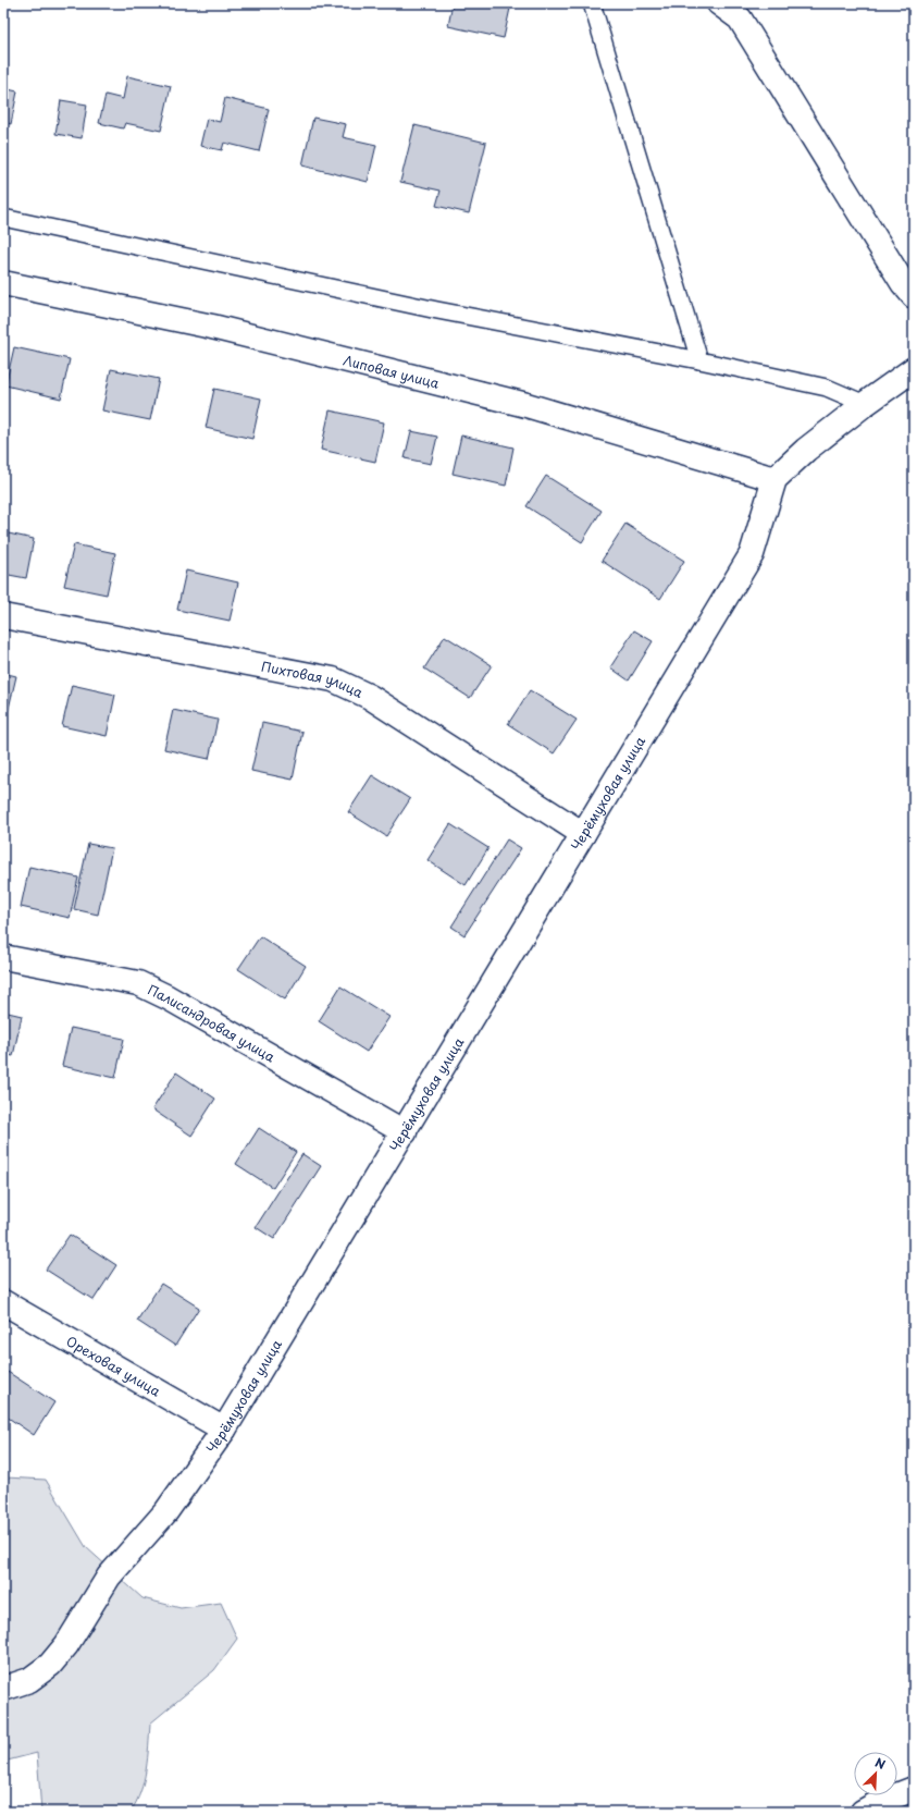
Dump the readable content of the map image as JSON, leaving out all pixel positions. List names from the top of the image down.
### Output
{
  "streets": {
    "street": [
      "Липовая улица",
      "Пихтовая улица",
      "Черёмуховая улица",
      "Палисандровая улица",
      "Ореховая улица"
    ]
  },
  "crossings": [
    ["Липовая улица", "Черёмуховая улица"],
    ["Пихтовая улица", "Черёмуховая улица"],
    ["Черёмуховая улица", "Палисандровая улица"],
    ["Черёмуховая улица", "Ореховая улица"]
  ],
  "north": "top right"
}
